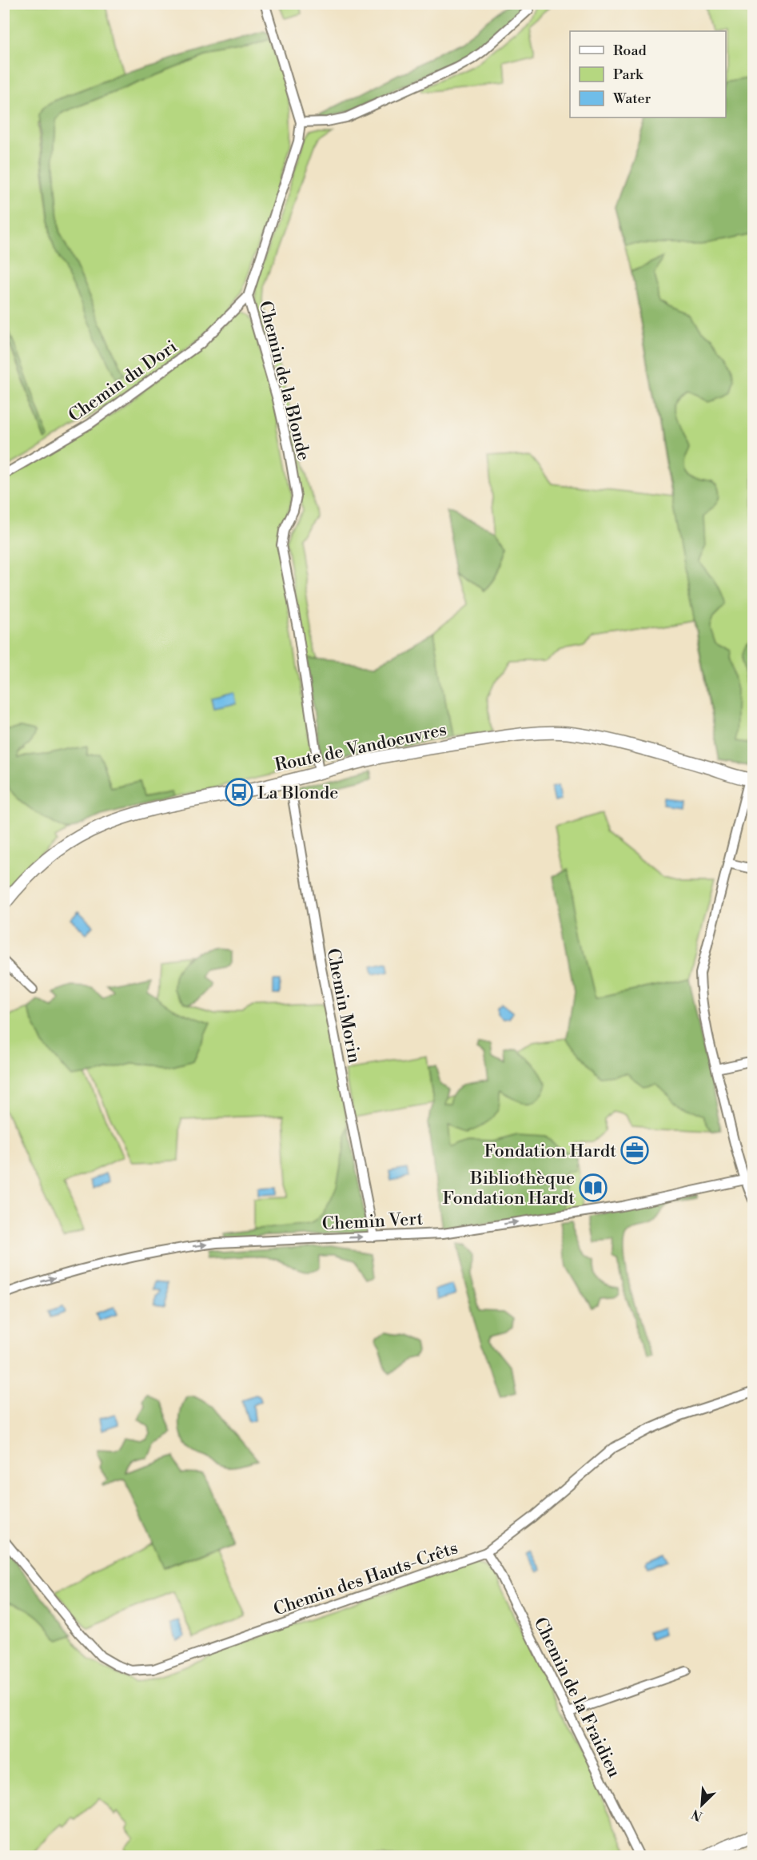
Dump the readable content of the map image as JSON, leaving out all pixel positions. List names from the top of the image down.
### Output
{
  "streets": {
    "main road": ["Route de Vandoeuvres"],
    "street": [
      "Chemin du Dori",
      "Chemin de la Blonde",
      "Chemin Morin",
      "Chemin Vert",
      "Chemin des Hauts-Crêts",
      "Chemin de la Fraidieu"
    ]
  },
  "crossings": [
    ["Chemin du Dori", "Chemin de la Blonde"],
    ["Chemin de la Blonde", "Route de Vandoeuvres"],
    ["Route de Vandoeuvres", "Chemin Morin"],
    ["Chemin Morin", "Chemin Vert"],
    ["Chemin des Hauts-Crêts", "Chemin de la Fraidieu"]
  ],
  "one_way": ["Chemin Vert"],
  "places": {
    "bus stop": ["La Blonde"],
    "office": ["Fondation Hardt"],
    "library": ["Bibliothèque Fondation Hardt"]
  },
  "legend": ["Road", "Park", "Water"],
  "north": "bottom left"
}
